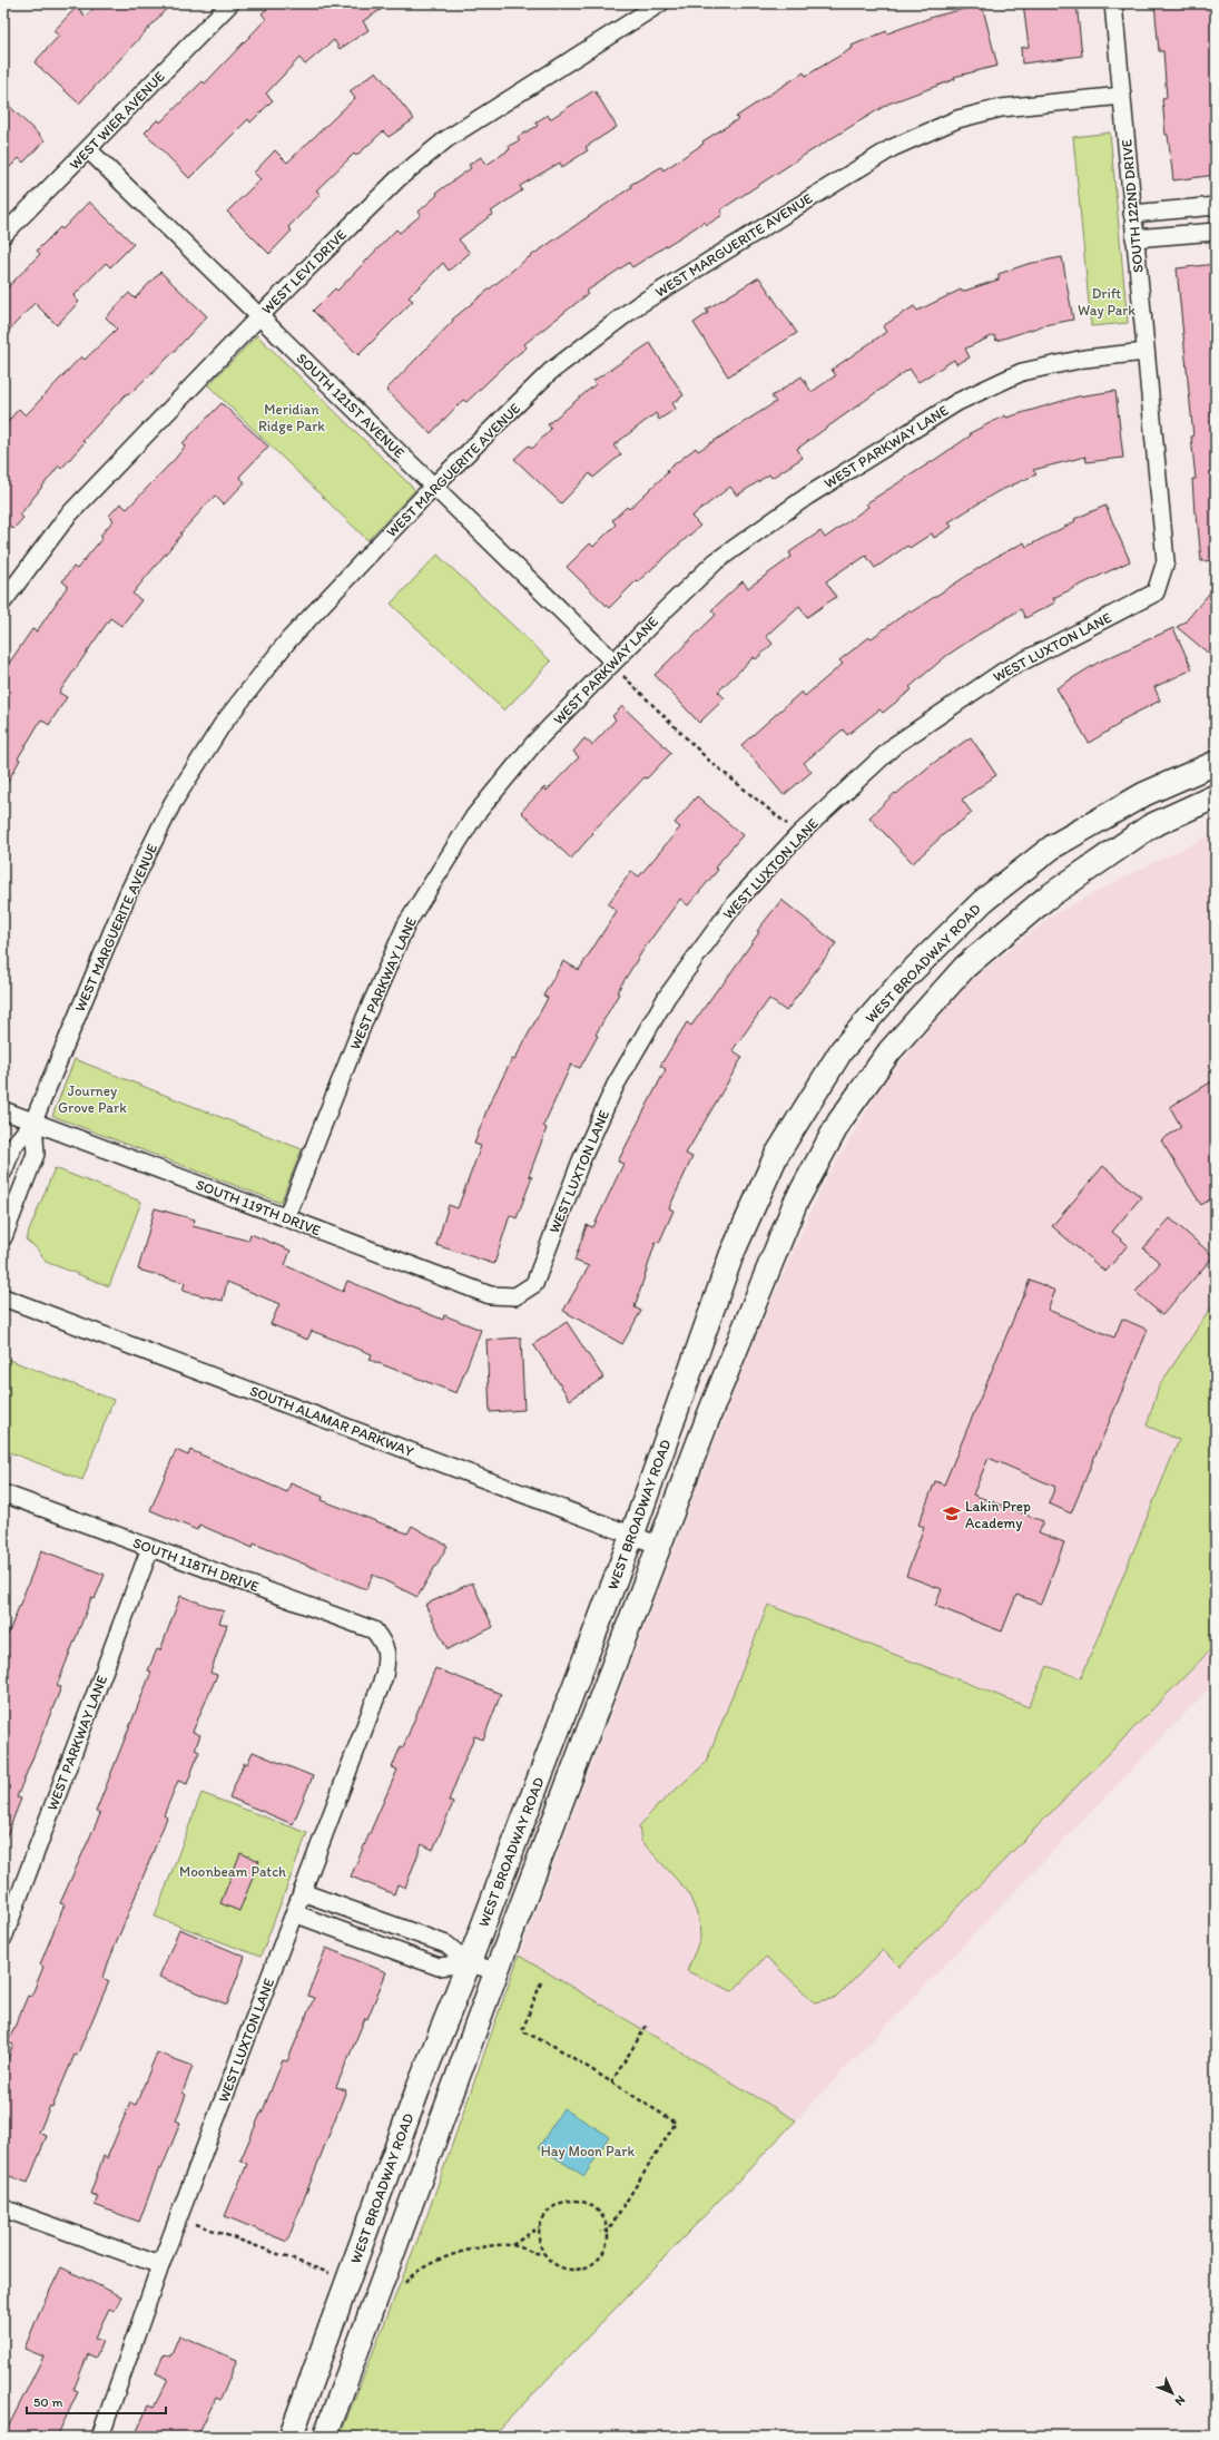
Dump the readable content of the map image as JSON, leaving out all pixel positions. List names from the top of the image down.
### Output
{
  "streets": {
    "main road": ["WEST BROADWAY ROAD"],
    "street": [
      "WEST WIER AVENUE",
      "SOUTH 122ND DRIVE",
      "WEST MARGUERITE AVENUE",
      "WEST LEVI DRIVE",
      "SOUTH 121ST AVENUE",
      "WEST PARKWAY LANE",
      "WEST LUXTON LANE",
      "SOUTH 119TH DRIVE",
      "SOUTH ALAMAR PARKWAY",
      "SOUTH 118TH DRIVE"
    ]
  },
  "crossings": [
    ["WEST WIER AVENUE", "SOUTH 121ST AVENUE"],
    ["SOUTH 122ND DRIVE", "WEST MARGUERITE AVENUE"],
    ["SOUTH 122ND DRIVE", "WEST PARKWAY LANE"],
    ["SOUTH 122ND DRIVE", "WEST LUXTON LANE"],
    ["WEST MARGUERITE AVENUE", "SOUTH 121ST AVENUE"],
    ["WEST MARGUERITE AVENUE", "SOUTH 119TH DRIVE"],
    ["WEST LEVI DRIVE", "SOUTH 121ST AVENUE"],
    ["SOUTH 121ST AVENUE", "WEST PARKWAY LANE"],
    ["WEST PARKWAY LANE", "SOUTH 119TH DRIVE"],
    ["WEST PARKWAY LANE", "SOUTH 118TH DRIVE"],
    ["WEST LUXTON LANE", "SOUTH 119TH DRIVE"],
    ["WEST LUXTON LANE", "SOUTH 118TH DRIVE"],
    ["WEST BROADWAY ROAD", "SOUTH ALAMAR PARKWAY"]
  ],
  "parks": [
    "Drift Way Park",
    "Meridian Ridge Park",
    "Journey Grove Park",
    "Moonbeam Patch",
    "Hay Moon Park"
  ],
  "places": {
    "school or university": ["Lakin Prep Academy"]
  },
  "scale_bar": "50 m",
  "north": "bottom right"
}
